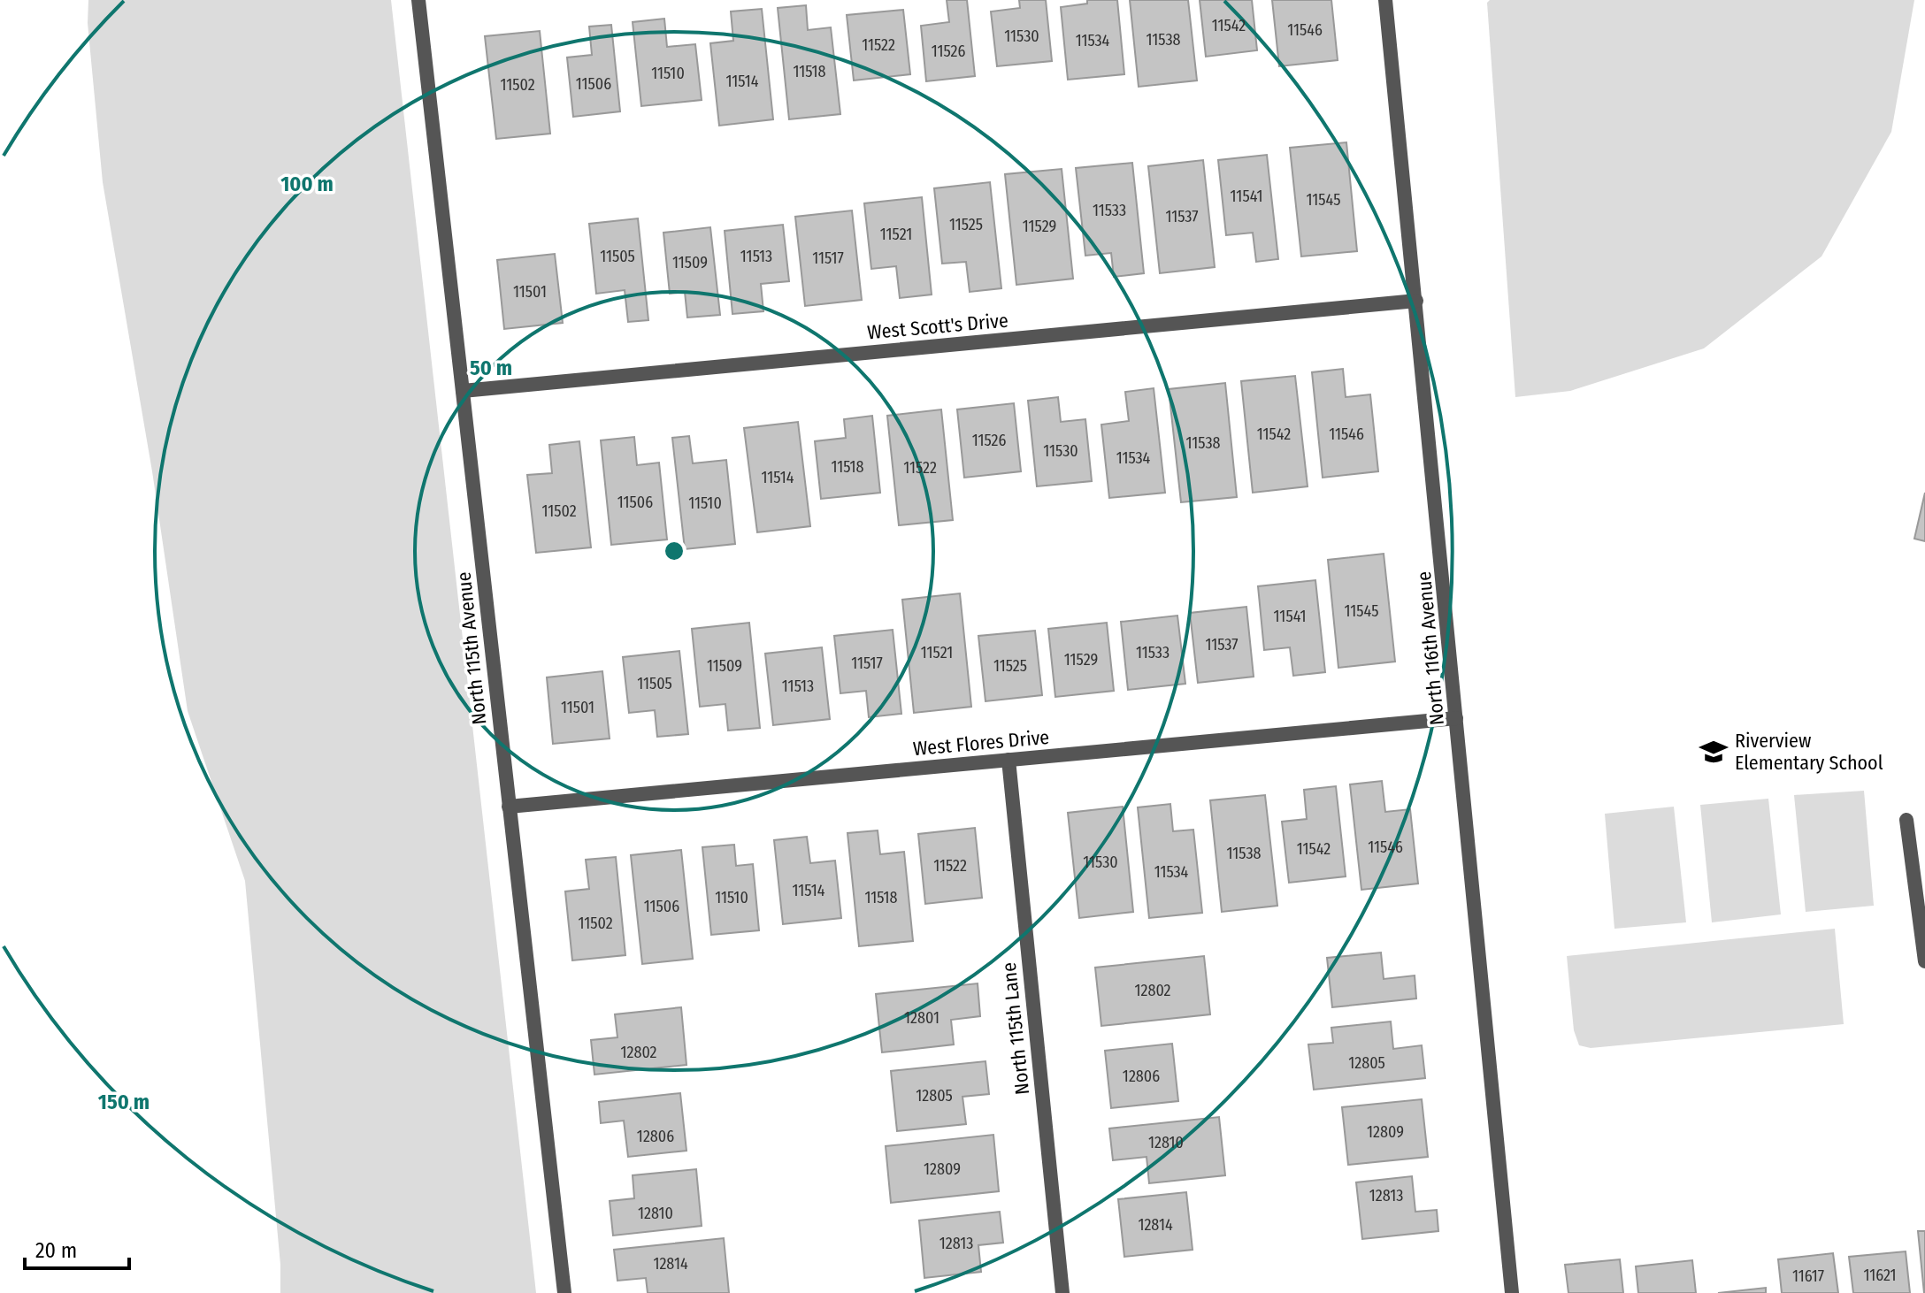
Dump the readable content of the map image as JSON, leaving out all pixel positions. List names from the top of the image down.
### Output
{
  "streets": {
    "street": [
      "West Scott's Drive",
      "North 115th Avenue",
      "North 116th Avenue",
      "West Flores Drive",
      "North 115th Lane"
    ]
  },
  "crossings": [
    ["West Scott's Drive", "North 115th Avenue"],
    ["West Scott's Drive", "North 116th Avenue"],
    ["North 115th Avenue", "West Flores Drive"],
    ["North 116th Avenue", "West Flores Drive"],
    ["West Flores Drive", "North 115th Lane"]
  ],
  "places": {
    "school or university": ["Riverview Elementary School"]
  },
  "house_numbers": [
    "11542",
    "11546",
    "11530",
    "11538",
    "11534",
    "11522",
    "11526",
    "11518",
    "11510",
    "11514",
    "11506",
    "11502",
    "11541",
    "11545",
    "11533",
    "11537",
    "11525",
    "11529",
    "11521",
    "11505",
    "11513",
    "11517",
    "11509",
    "11501",
    "11542",
    "11546",
    "11526",
    "11538",
    "11530",
    "11534",
    "11518",
    "11522",
    "11514",
    "11506",
    "11510",
    "11502",
    "11545",
    "11541",
    "11537",
    "11521",
    "11533",
    "11529",
    "11517",
    "11509",
    "11525",
    "11505",
    "11513",
    "11501",
    "11546",
    "11542",
    "11538",
    "11530",
    "11522",
    "11534",
    "11514",
    "11510",
    "11518",
    "11506",
    "11502",
    "12802",
    "12801",
    "12802",
    "12805",
    "12806",
    "12805",
    "12809",
    "12806",
    "12810",
    "12809",
    "12813",
    "12810",
    "12814",
    "12813",
    "12814",
    "11621",
    "11617"
  ],
  "scale_bar": "20 m",
  "rings": ["100 m", "50 m", "150 m"]
}
